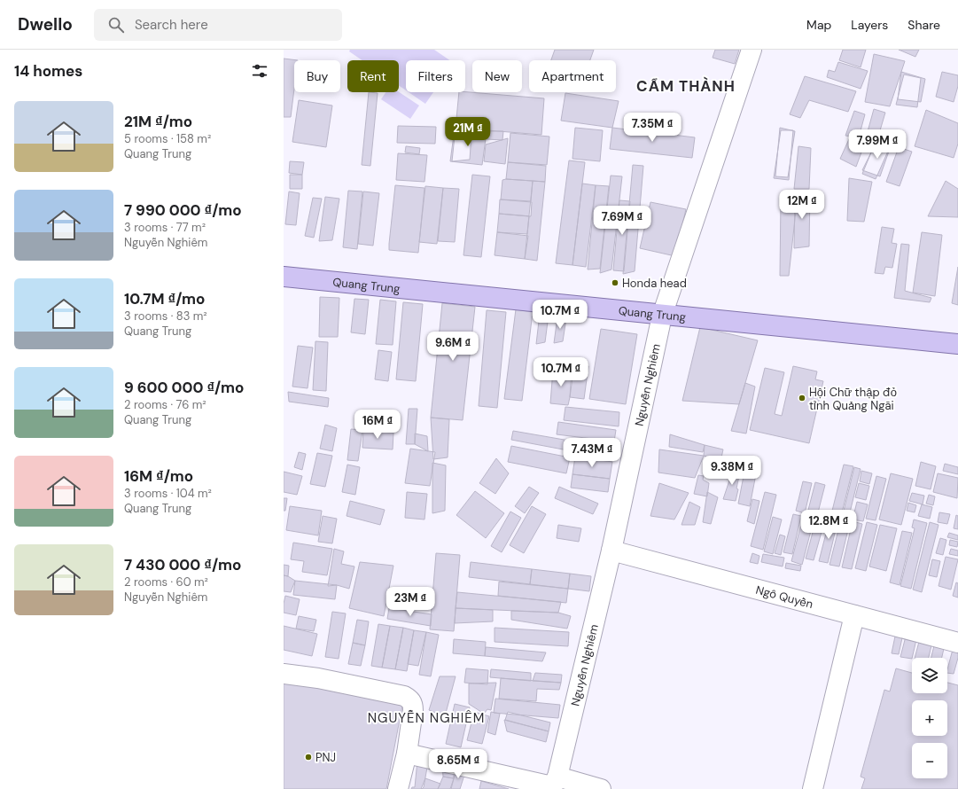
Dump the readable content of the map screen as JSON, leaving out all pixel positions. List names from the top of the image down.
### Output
{
  "streets": {
    "main road": ["Quang Trung"],
    "street": ["Nguyễn Nghiêm", "Ngô Quyền"]
  },
  "crossings": [
    ["Quang Trung", "Nguyễn Nghiêm"],
    ["Nguyễn Nghiêm", "Ngô Quyền"]
  ],
  "districts": ["CẨM THÀNH", "NGUYỄN NGHIÊM"],
  "places": ["Honda head", "Hội Chữ thập đỏ tỉnh Quảng Ngãi", "PNJ"],
  "page": {
    "header": "Dwello",
    "search": "Search here",
    "nav": ["Map", "Layers", "Share"],
    "heading": "14 homes",
    "chip": [
      "Buy",
      "Rent",
      "Filters",
      "New",
      "Apartment"
    ],
    "list": [
      {
        "name": "21M ₫/mo",
        "note": "5 rooms · 158 m² · Quang Trung"
      },
      {
        "name": "7 990 000 ₫/mo",
        "note": "3 rooms · 77 m² · Nguyễn Nghiêm"
      },
      {
        "name": "10.7M ₫/mo",
        "note": "3 rooms · 83 m² · Quang Trung"
      },
      {
        "name": "9 600 000 ₫/mo",
        "note": "2 rooms · 76 m² · Quang Trung"
      },
      {
        "name": "16M ₫/mo",
        "note": "3 rooms · 104 m² · Quang Trung"
      },
      {
        "name": "7 430 000 ₫/mo",
        "note": "2 rooms · 60 m² · Nguyễn Nghiêm"
      }
    ],
    "price": [
      "7.35M ₫",
      "21M ₫",
      "7.99M ₫",
      "12M ₫",
      "7.69M ₫",
      "10.7M ₫",
      "9.6M ₫",
      "10.7M ₫",
      "16M ₫",
      "7.43M ₫",
      "9.38M ₫",
      "12.8M ₫",
      "23M ₫",
      "8.65M ₫"
    ],
    "map_buttons": ["+", "−"]
  }
}
